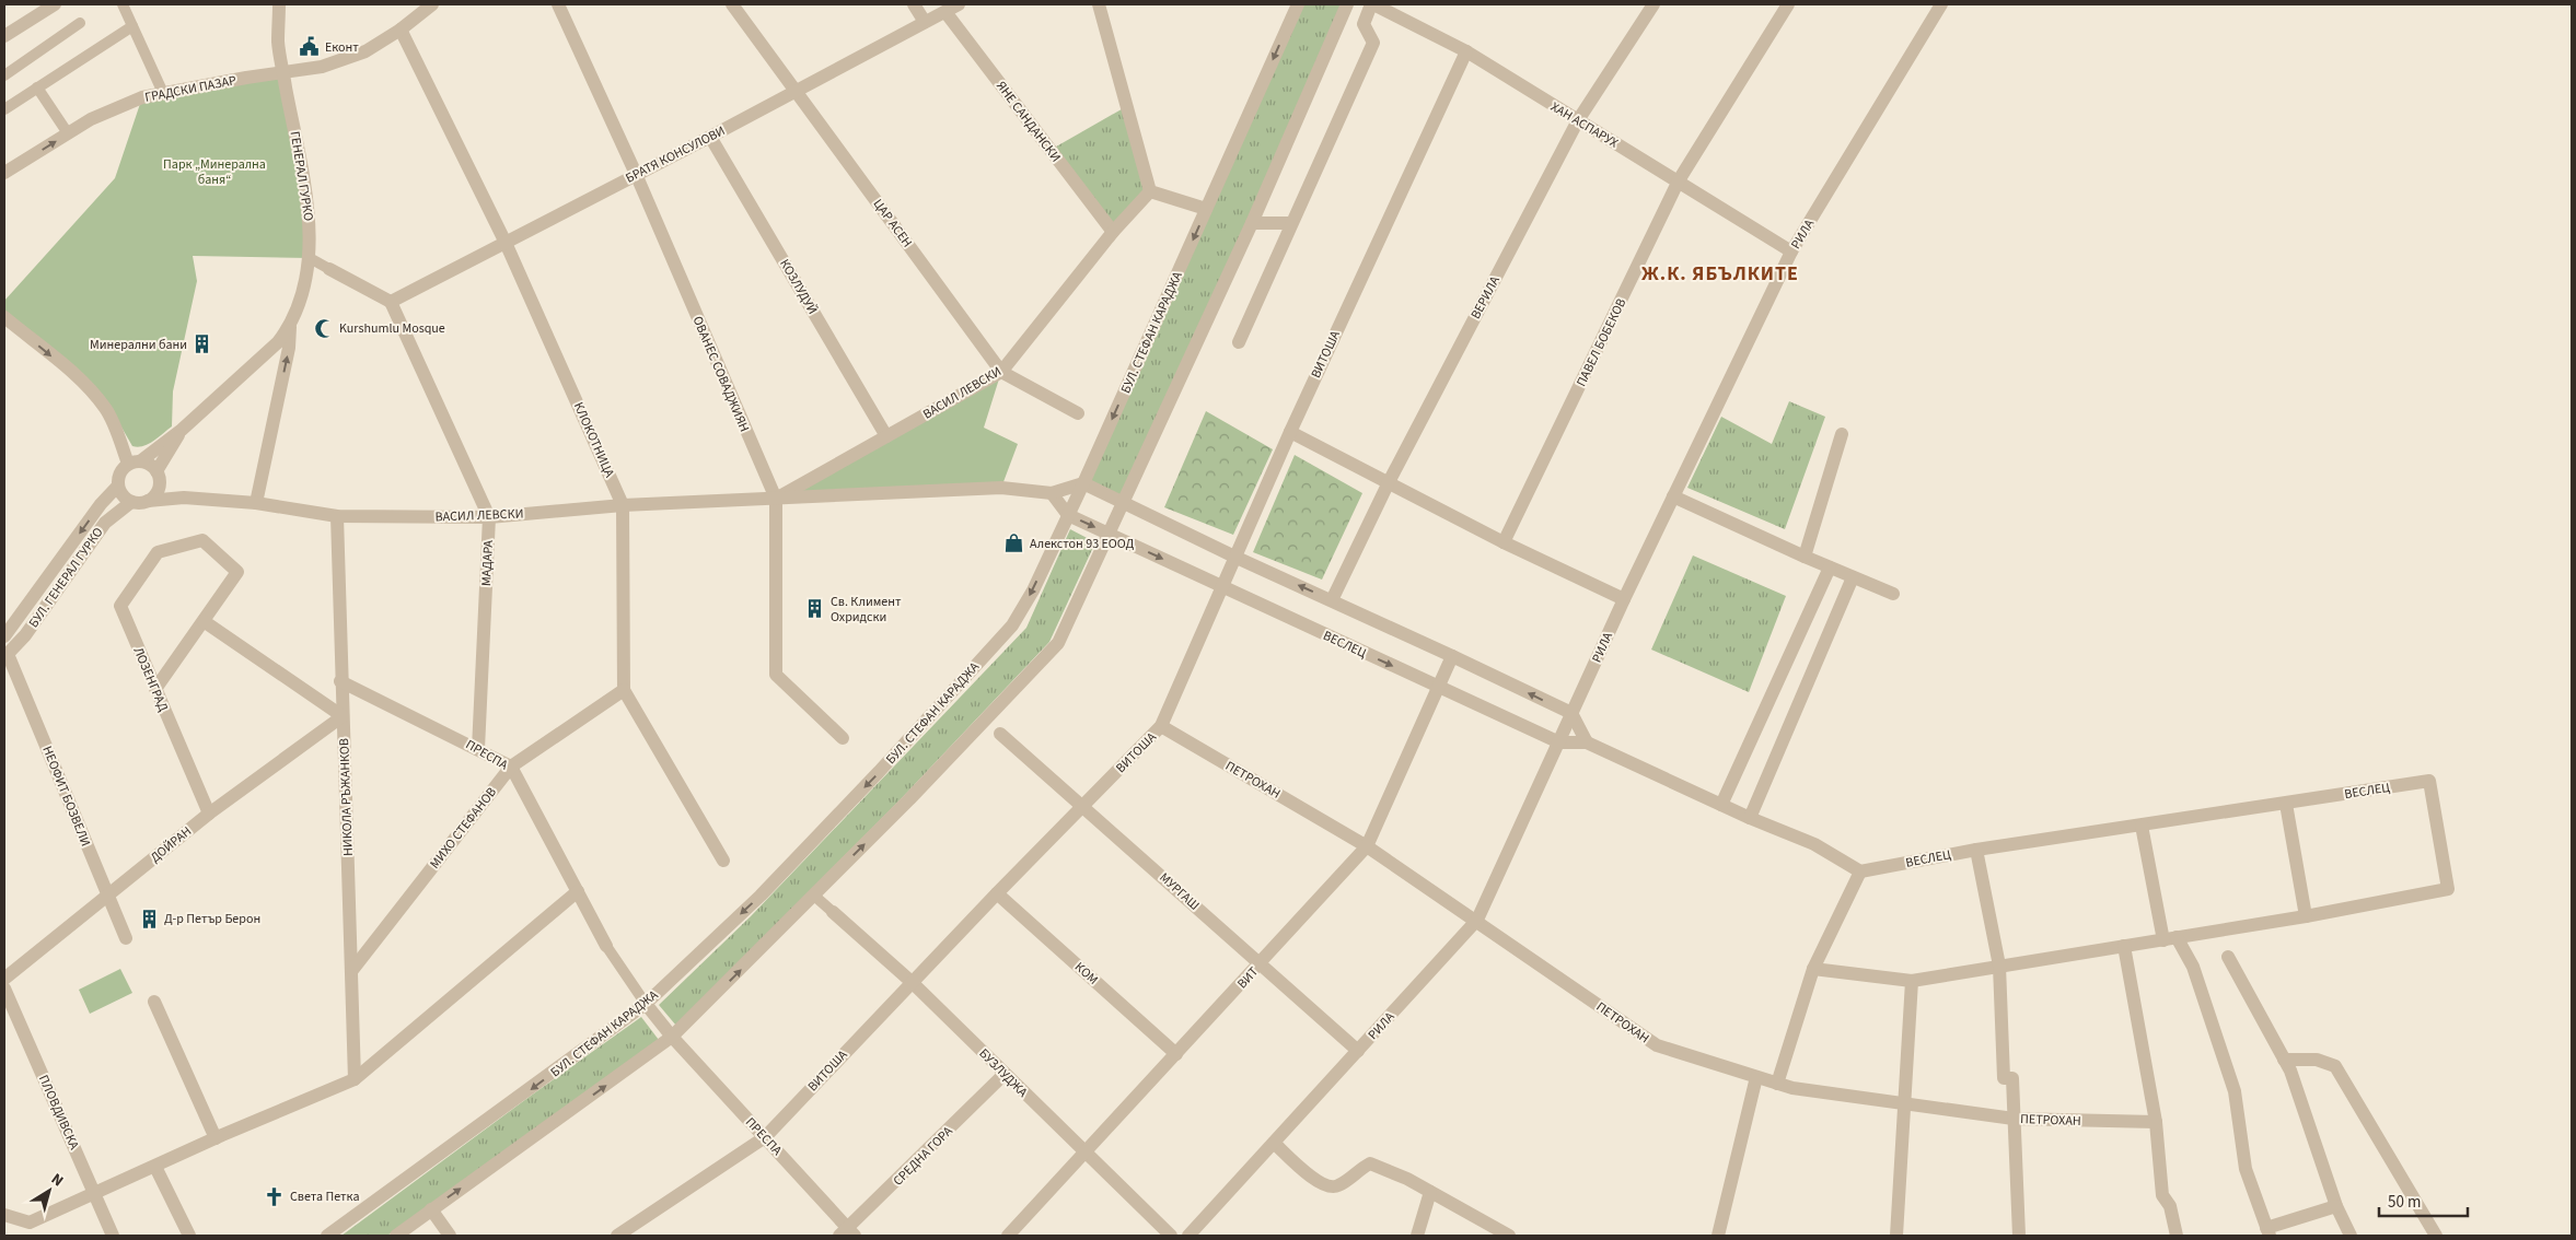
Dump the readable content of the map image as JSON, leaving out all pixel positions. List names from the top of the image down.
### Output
{
  "streets": {
    "street": [
      "ГРАДСКИ ПАЗАР",
      "ЯНЕ САНДАНСКИ",
      "ХАН АСПАРУХ",
      "БРАТЯ КОНСУЛОВИ",
      "ГЕНЕРАЛ ГУРКО",
      "ЦАР АСЕН",
      "РИЛА",
      "КОЗЛУДУЙ",
      "ВЕРИЛА",
      "БУЛ. СТЕФАН КАРАДЖА",
      "ПАВЕЛ БОБЕКОВ",
      "ВИТОША",
      "ОВАНЕС СОВАДЖИЯН",
      "ВАСИЛ ЛЕВСКИ",
      "КЛОКОТНИЦА",
      "МАДАРА",
      "БУЛ. ГЕНЕРАЛ ГУРКО",
      "ВЕСЛЕЦ",
      "ЛОЗЕНГРАД",
      "ПРЕСПА",
      "ПЕТРОХАН",
      "НЕОФИТ БОЗВЕЛИ",
      "НИКОЛА РЪЖАНКОВ",
      "МИХО СТЕФАНОВ",
      "ДОЙРАН",
      "МУРГАШ",
      "КОМ",
      "ВИТ",
      "БУЗЛУДЖА",
      "ПЛОВДИВСКА",
      "СРЕДНА ГОРА"
    ]
  },
  "crossings": [
    ["ГРАДСКИ ПАЗАР", "ГЕНЕРАЛ ГУРКО"],
    ["ГРАДСКИ ПАЗАР", "КЛОКОТНИЦА"],
    ["ЯНЕ САНДАНСКИ", "БРАТЯ КОНСУЛОВИ"],
    ["ЯНЕ САНДАНСКИ", "ВАСИЛ ЛЕВСКИ"],
    ["ХАН АСПАРУХ", "РИЛА"],
    ["ХАН АСПАРУХ", "ВЕРИЛА"],
    ["ХАН АСПАРУХ", "ПАВЕЛ БОБЕКОВ"],
    ["ХАН АСПАРУХ", "ВИТОША"],
    ["БРАТЯ КОНСУЛОВИ", "ЦАР АСЕН"],
    ["БРАТЯ КОНСУЛОВИ", "КОЗЛУДУЙ"],
    ["БРАТЯ КОНСУЛОВИ", "ОВАНЕС СОВАДЖИЯН"],
    ["БРАТЯ КОНСУЛОВИ", "КЛОКОТНИЦА"],
    ["БРАТЯ КОНСУЛОВИ", "МАДАРА"],
    ["ЦАР АСЕН", "ВАСИЛ ЛЕВСКИ"],
    ["РИЛА", "ВЕСЛЕЦ"],
    ["РИЛА", "ПЕТРОХАН"],
    ["РИЛА", "МУРГАШ"],
    ["КОЗЛУДУЙ", "ВАСИЛ ЛЕВСКИ"],
    ["БУЛ. СТЕФАН КАРАДЖА", "ВЕСЛЕЦ"],
    ["БУЛ. СТЕФАН КАРАДЖА", "ПРЕСПА"],
    ["ВИТОША", "ВЕСЛЕЦ"],
    ["ВИТОША", "ПРЕСПА"],
    ["ВИТОША", "ПЕТРОХАН"],
    ["ВИТОША", "МУРГАШ"],
    ["ВИТОША", "КОМ"],
    ["ВИТОША", "БУЗЛУДЖА"],
    ["ОВАНЕС СОВАДЖИЯН", "ВАСИЛ ЛЕВСКИ"],
    ["ВАСИЛ ЛЕВСКИ", "КЛОКОТНИЦА"],
    ["ВАСИЛ ЛЕВСКИ", "МАДАРА"],
    ["ВАСИЛ ЛЕВСКИ", "БУЛ. ГЕНЕРАЛ ГУРКО"],
    ["ВАСИЛ ЛЕВСКИ", "НИКОЛА РЪЖАНКОВ"],
    ["КЛОКОТНИЦА", "МИХО СТЕФАНОВ"],
    ["МАДАРА", "ПРЕСПА"],
    ["БУЛ. ГЕНЕРАЛ ГУРКО", "НЕОФИТ БОЗВЕЛИ"],
    ["ВЕСЛЕЦ", "ВИТ"],
    ["ЛОЗЕНГРАД", "ДОЙРАН"],
    ["ПРЕСПА", "НИКОЛА РЪЖАНКОВ"],
    ["ПРЕСПА", "МИХО СТЕФАНОВ"],
    ["ПРЕСПА", "СРЕДНА ГОРА"],
    ["ПЕТРОХАН", "ВИТ"],
    ["НЕОФИТ БОЗВЕЛИ", "ДОЙРАН"],
    ["НИКОЛА РЪЖАНКОВ", "МИХО СТЕФАНОВ"],
    ["НИКОЛА РЪЖАНКОВ", "ДОЙРАН"],
    ["МУРГАШ", "ВИТ"],
    ["КОМ", "ВИТ"],
    ["ВИТ", "БУЗЛУДЖА"],
    ["БУЗЛУДЖА", "СРЕДНА ГОРА"]
  ],
  "districts": ["Ж.К. ЯБЪЛКИТЕ"],
  "parks": ["Парк „Минерална баня“"],
  "places": {
    "public building": ["Еконт"],
    "mosque": ["Kurshumlu Mosque"],
    "building": ["Минерални бани", "Св. Климент Охридски", "Д-р Петър Берон"],
    "shop": ["Алекстон 93 ЕООД"],
    "church": ["Света Петка"]
  },
  "scale_bar": "50 m",
  "north": "top right"
}
